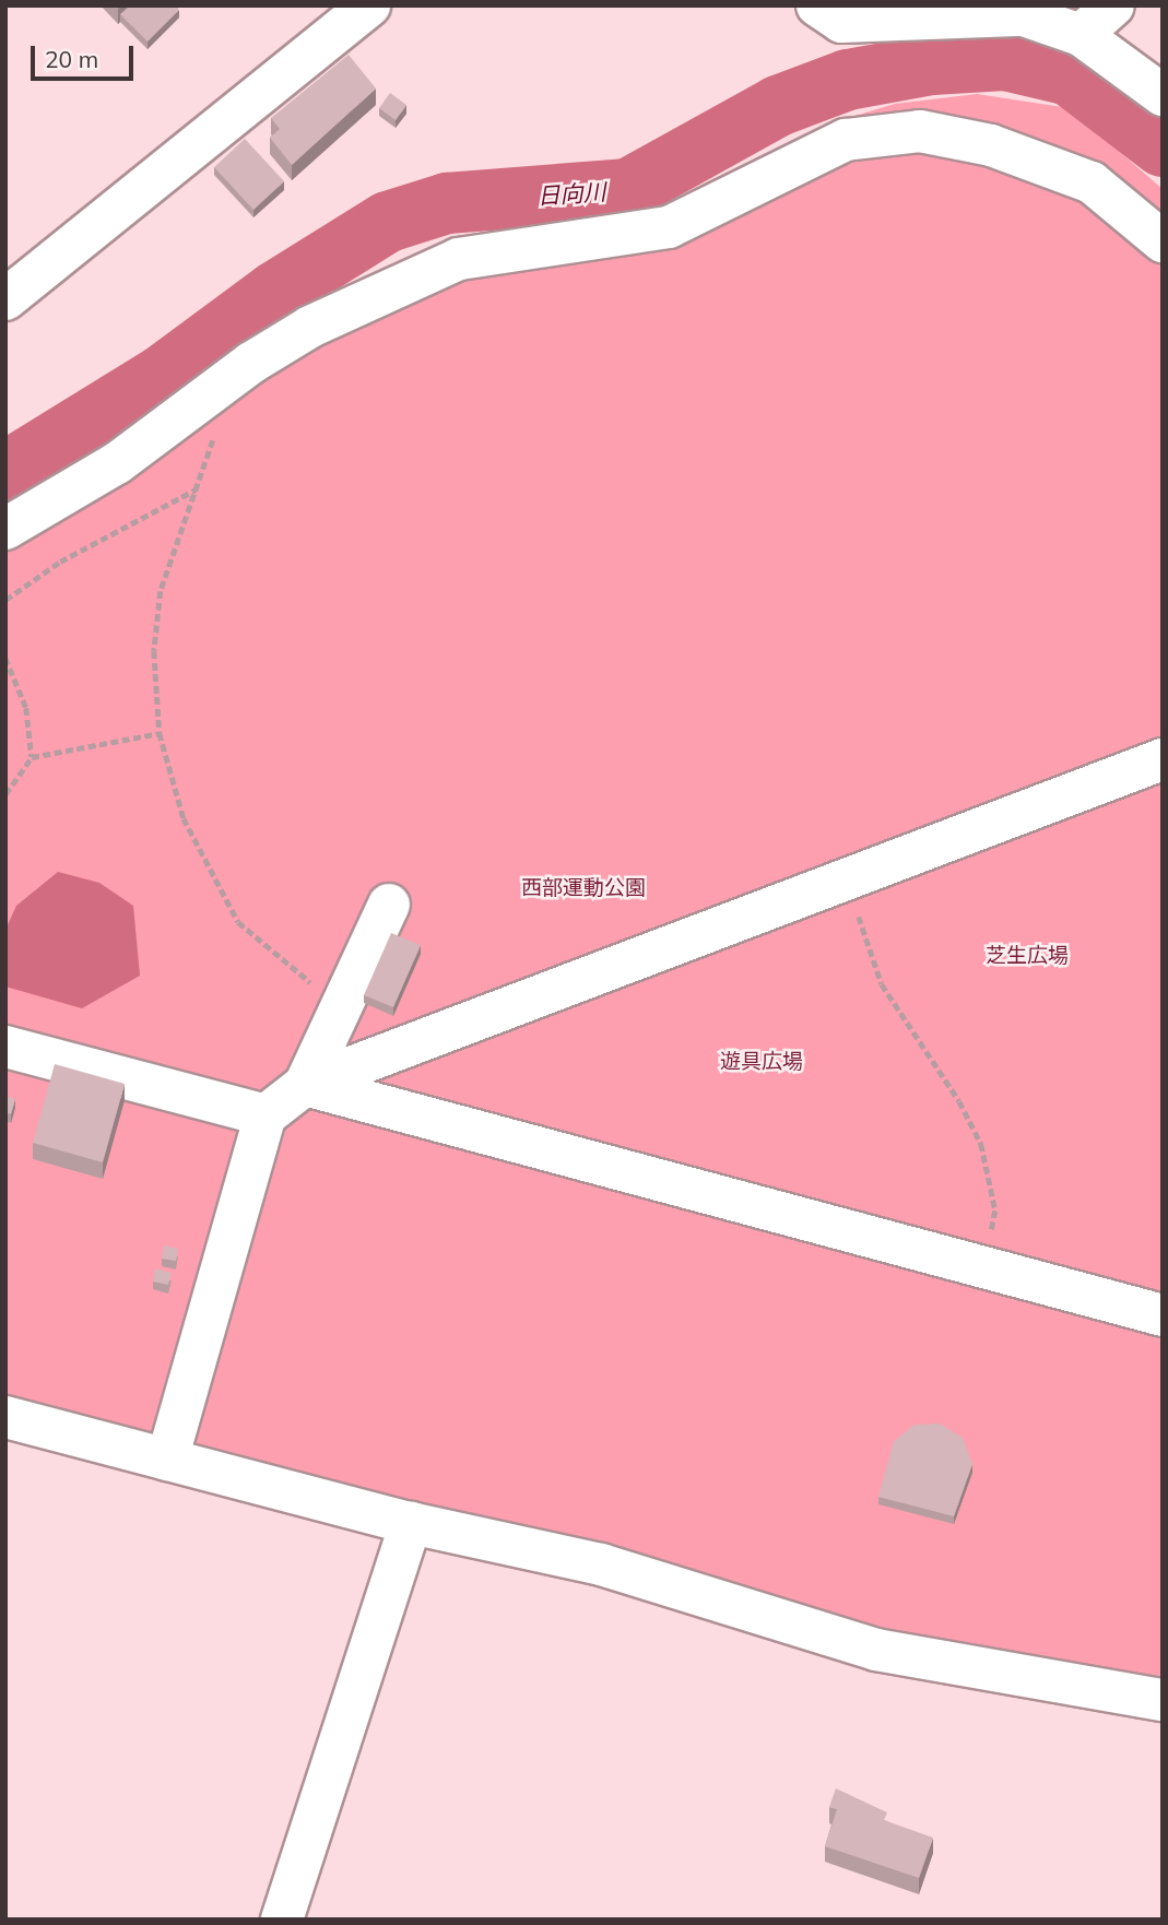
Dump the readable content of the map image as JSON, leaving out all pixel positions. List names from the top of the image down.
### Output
{
  "water": ["日向川"],
  "parks": ["西部運動公園", "芝生広場", "遊具広場"],
  "scale_bar": "20 m"
}
